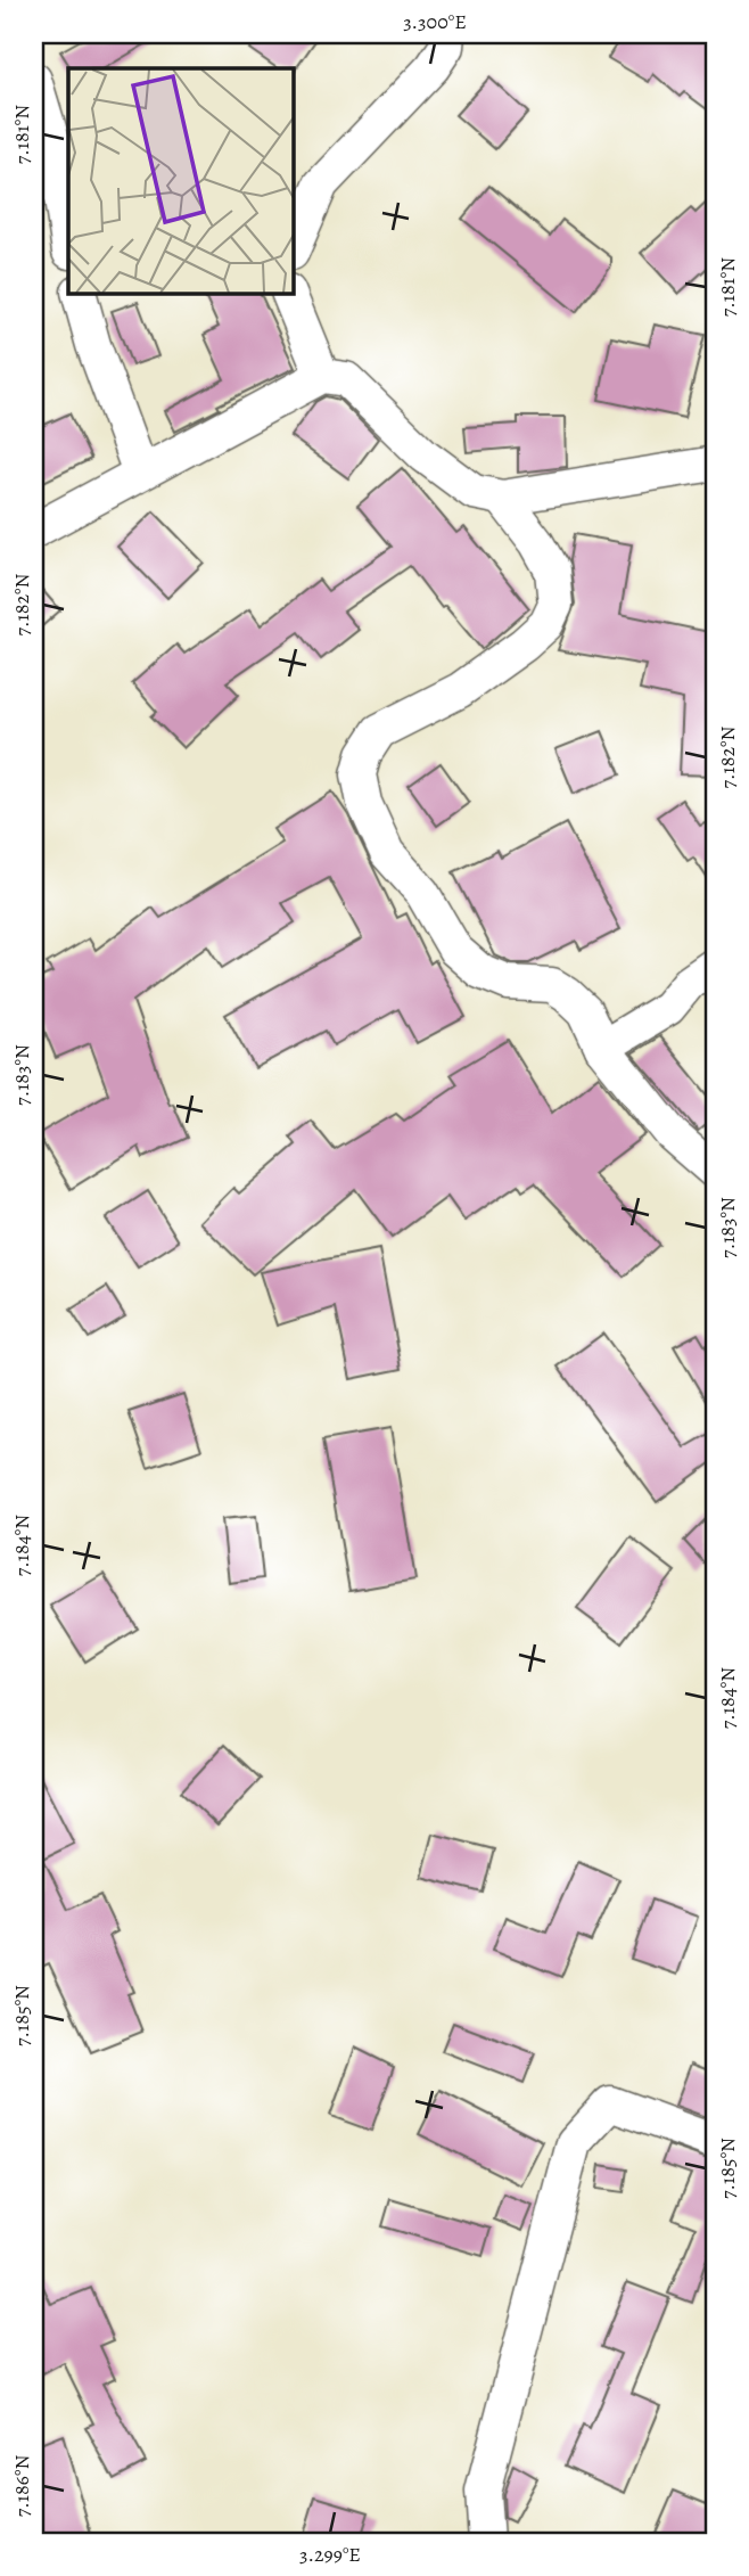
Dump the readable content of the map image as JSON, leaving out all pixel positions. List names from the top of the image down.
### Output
{
  "coordinates": [
    "3.300°E",
    "7.181°N",
    "7.182°N",
    "7.183°N",
    "7.184°N",
    "7.185°N",
    "7.186°N",
    "3.299°E"
  ]
}
